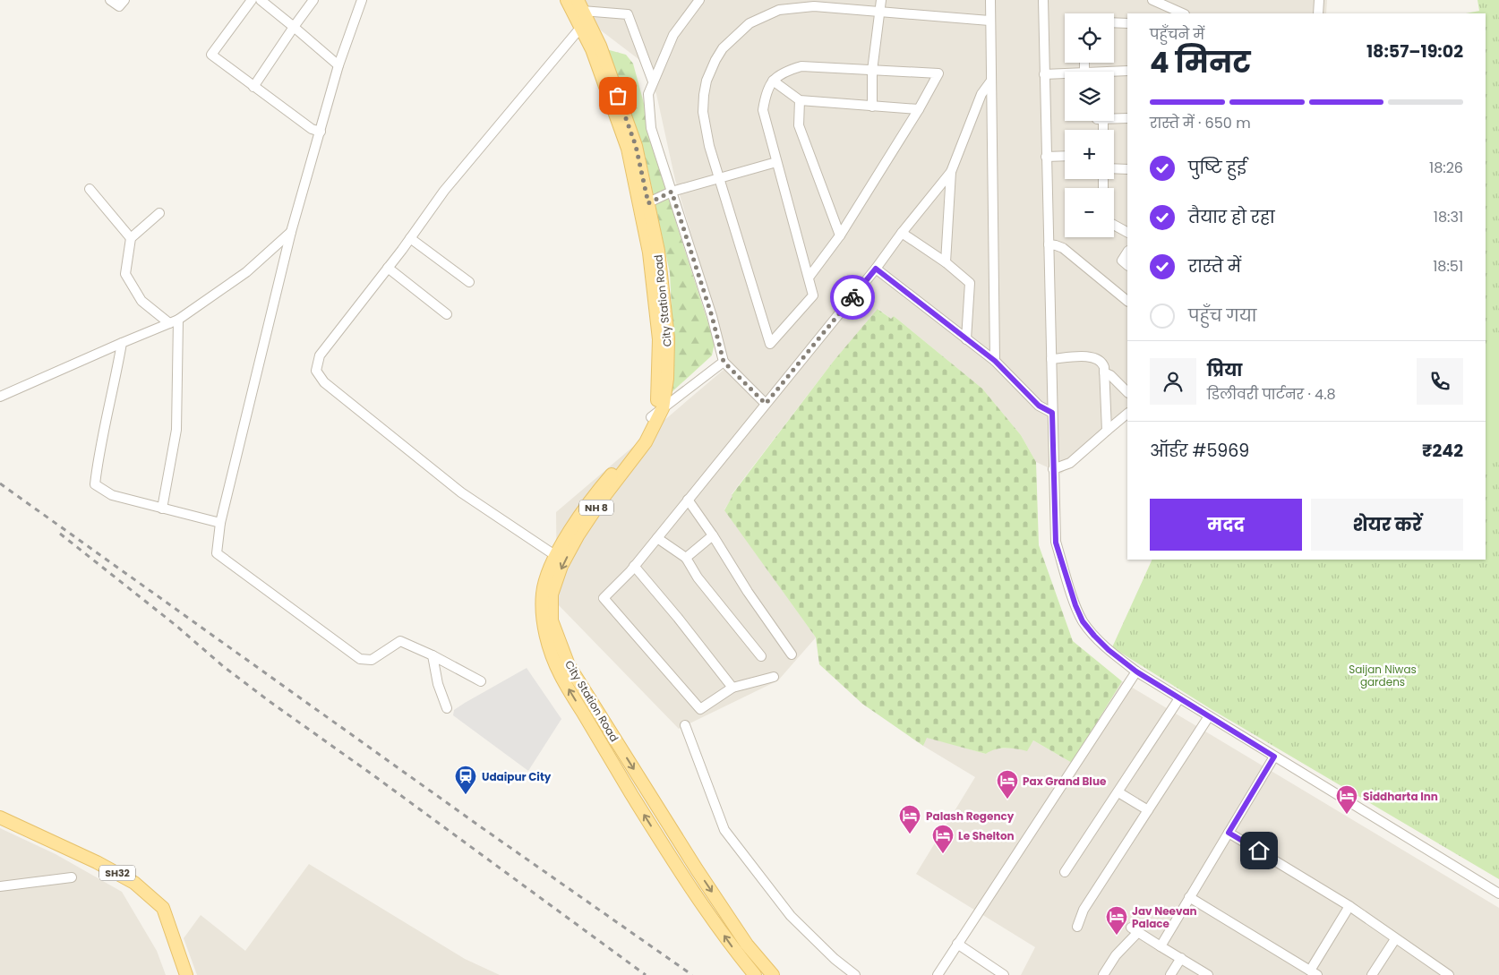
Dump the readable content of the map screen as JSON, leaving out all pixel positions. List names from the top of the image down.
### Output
{
  "streets": {
    "main road": ["City Station Road", "NH 8", "SH32"]
  },
  "parks": ["Saijan Niwas gardens"],
  "places": {
    "station": ["Udaipur City"],
    "hotel": [
      "Pax Grand Blue",
      "Siddharta Inn",
      "Palash Regency",
      "Le Shelton",
      "Jav Neevan Palace"
    ]
  },
  "page": {
    "map_buttons": ["+", "−"],
    "heading": ["4 मिनट", "पहुँचने में", "18:57–19:02"],
    "panel": [
      "प्रिया",
      "डिलीवरी पार्टनर · 4.8",
      "ऑर्डर #5969",
      "₹242"
    ],
    "bar": "रास्ते में · 650 m",
    "list": [
      ["पुष्टि हुई", "18:26"],
      ["तैयार हो रहा", "18:31"],
      ["रास्ते में", "18:51"],
      "पहुँच गया"
    ],
    "buttons": ["मदद", "शेयर करें"]
  }
}
